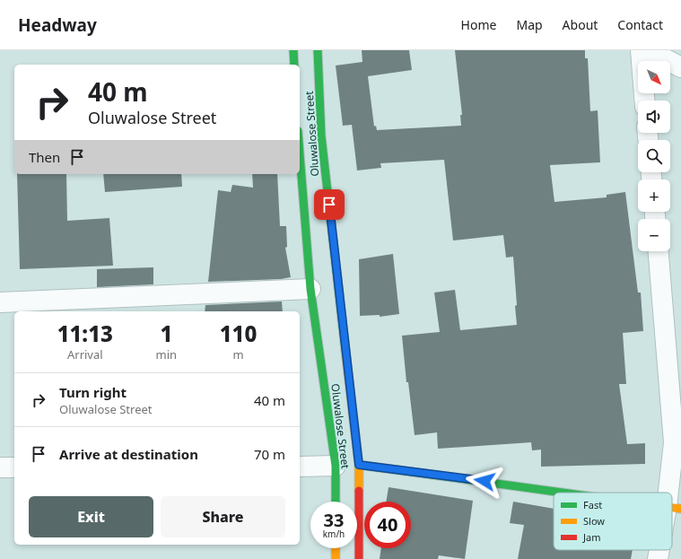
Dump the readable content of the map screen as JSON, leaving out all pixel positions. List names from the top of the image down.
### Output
{
  "streets": {
    "street": ["Oluwalose Street"]
  },
  "legend": ["Fast", "Slow", "Jam"],
  "north": "bottom right",
  "page": {
    "header": "Headway",
    "nav": [
      "Home",
      "Map",
      "About",
      "Contact"
    ],
    "map_buttons": ["+", "−"],
    "turn": ["40 m", "Oluwalose Street"],
    "then": "Then",
    "eta": [
      "11:13",
      "Arrival",
      "1",
      "min",
      "110",
      "m"
    ],
    "list": [
      {
        "name": "Turn right",
        "note": "Oluwalose Street",
        "value": "40 m"
      },
      {
        "name": "Arrive at destination",
        "value": "70 m"
      }
    ],
    "buttons": ["Exit", "Share"],
    "speed": "33 km/h",
    "limit": "40"
  }
}
